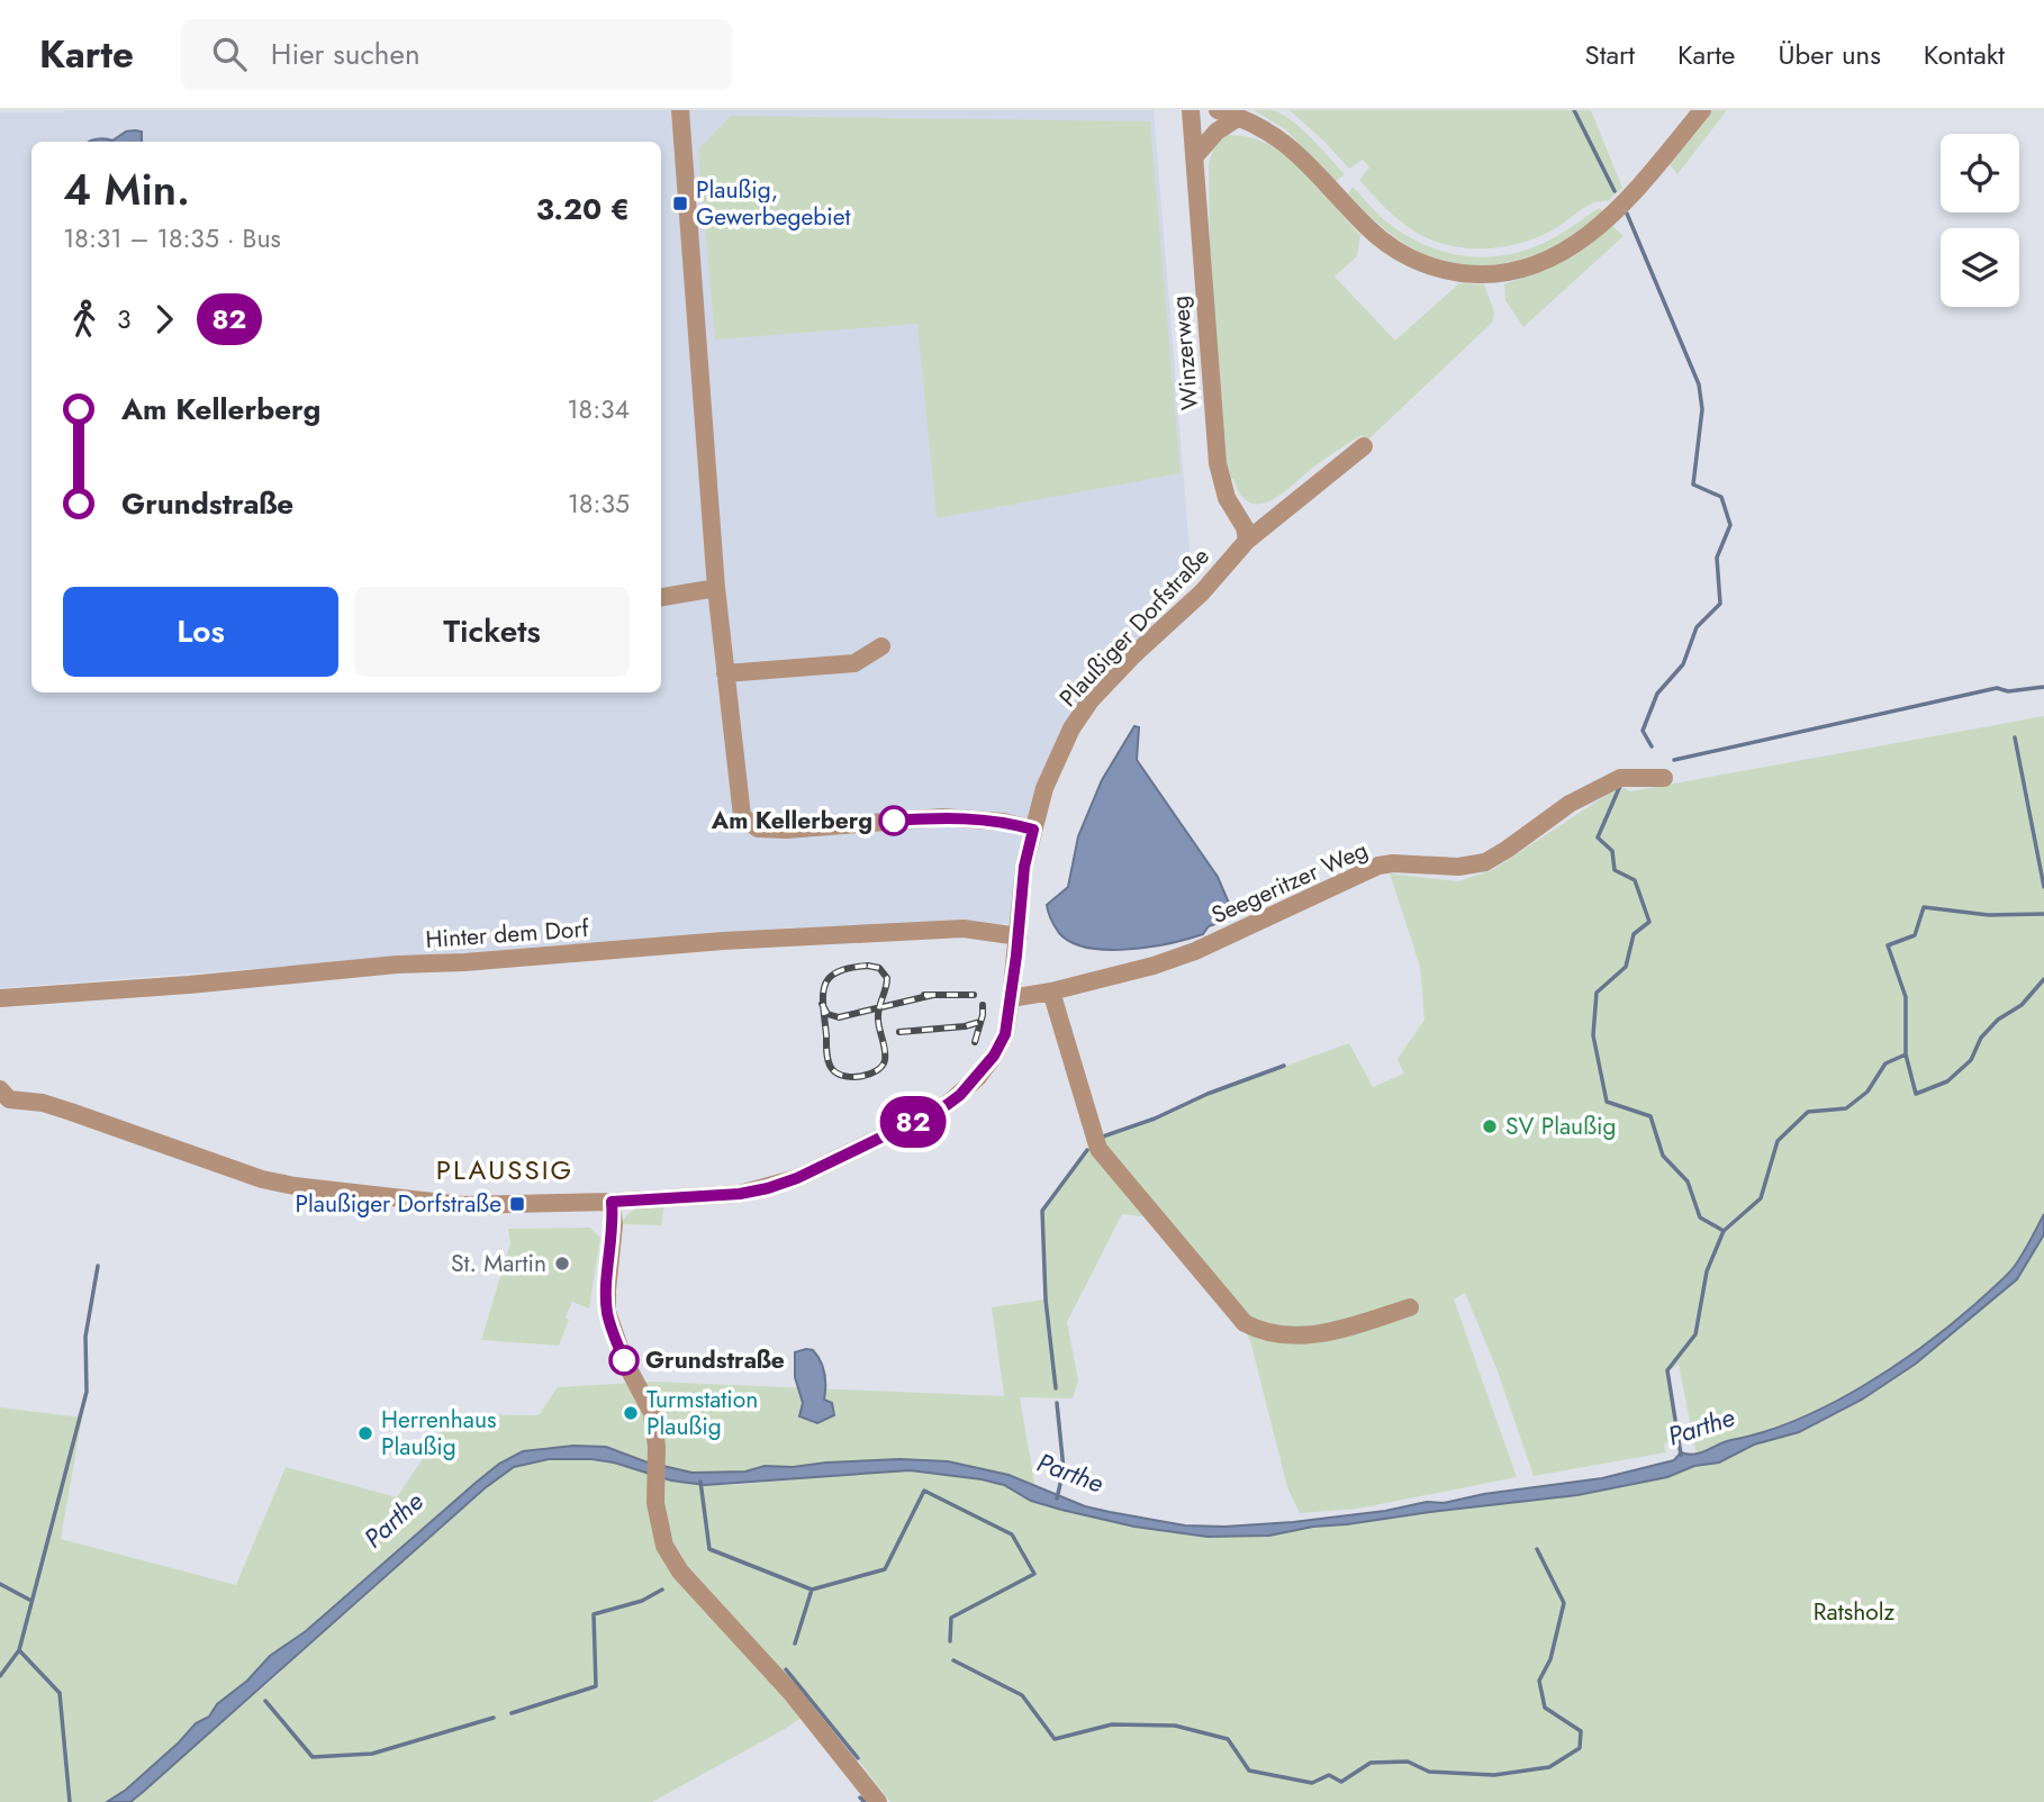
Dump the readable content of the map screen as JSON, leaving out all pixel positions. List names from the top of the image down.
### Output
{
  "streets": {
    "street": [
      "Winzerweg",
      "Plaußiger Dorfstraße",
      "Seegeritzer Weg",
      "Hinter dem Dorf"
    ]
  },
  "crossings": [
    ["Winzerweg", "Plaußiger Dorfstraße"],
    ["Plaußiger Dorfstraße", "Seegeritzer Weg"],
    ["Plaußiger Dorfstraße", "Hinter dem Dorf"]
  ],
  "districts": ["PLAUSSIG"],
  "water": ["Parthe"],
  "parks": ["Ratsholz"],
  "places": {
    "transit": ["Plaußig, Gewerbegebiet", "Plaußiger Dorfstraße"],
    "other": [
      "Am Kellerberg",
      "SV Plaußig",
      "St. Martin",
      "Grundstraße",
      "Turmstation Plaußig",
      "Herrenhaus Plaußig"
    ]
  },
  "lines": ["bus line 82"],
  "page": {
    "header": "Karte",
    "search": "Hier suchen",
    "nav": [
      "Start",
      "Karte",
      "Über uns",
      "Kontakt"
    ],
    "on_map": "82",
    "heading": ["4 Min.", "18:31 – 18:35 · Bus", "3.20 €"],
    "legs": ["3", "82"],
    "list": [
      {
        "name": "Am Kellerberg",
        "value": "18:34"
      },
      {
        "name": "Grundstraße",
        "value": "18:35"
      }
    ],
    "buttons": ["Los", "Tickets"]
  }
}
